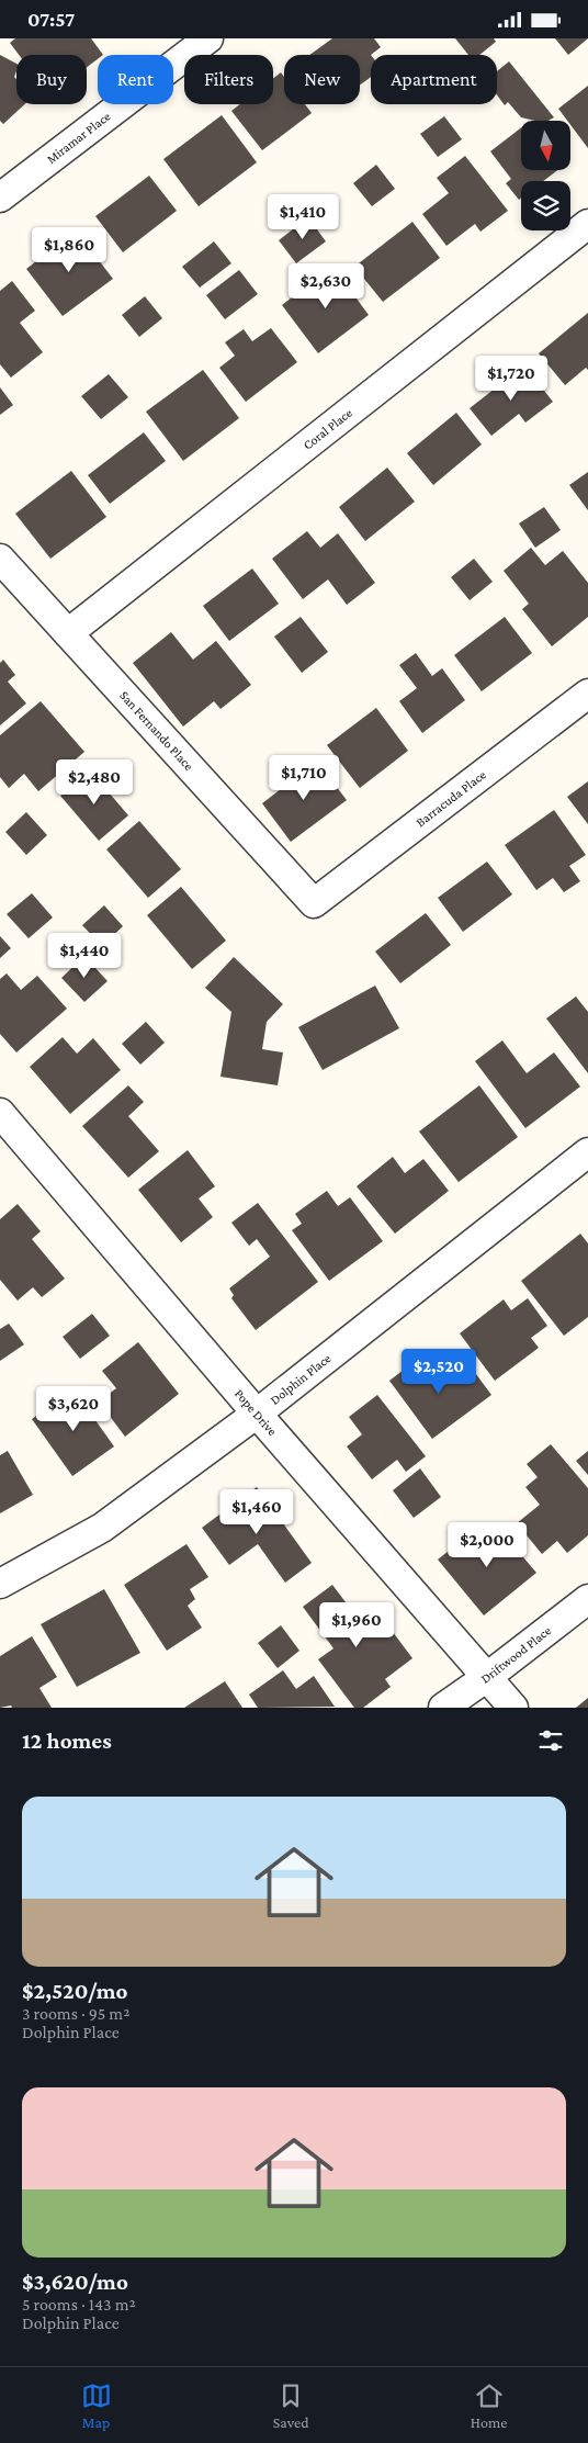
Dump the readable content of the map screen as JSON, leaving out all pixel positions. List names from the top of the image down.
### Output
{
  "streets": {
    "street": [
      "Miramar Place",
      "Coral Place",
      "San Fernando Place",
      "Barracuda Place",
      "Dolphin Place",
      "Pope Drive",
      "Driftwood Place"
    ]
  },
  "crossings": [
    ["Coral Place", "San Fernando Place"],
    ["San Fernando Place", "Barracuda Place"],
    ["Dolphin Place", "Pope Drive"],
    ["Pope Drive", "Driftwood Place"]
  ],
  "north": "bottom",
  "page": {
    "status": "07:57",
    "chip": [
      "Buy",
      "Rent",
      "Filters",
      "New",
      "Apartment"
    ],
    "price": [
      "$1,410",
      "$1,860",
      "$2,630",
      "$1,720",
      "$1,710",
      "$2,480",
      "$1,440",
      "$2,520",
      "$3,620",
      "$1,460",
      "$2,000",
      "$1,960"
    ],
    "heading": "12 homes",
    "list": [
      {
        "name": "$2,520/mo",
        "note": "3 rooms · 95 m² · Dolphin Place"
      },
      {
        "name": "$3,620/mo",
        "note": "5 rooms · 143 m² · Dolphin Place"
      }
    ],
    "tabs": ["Map", "Saved", "Home"]
  }
}
